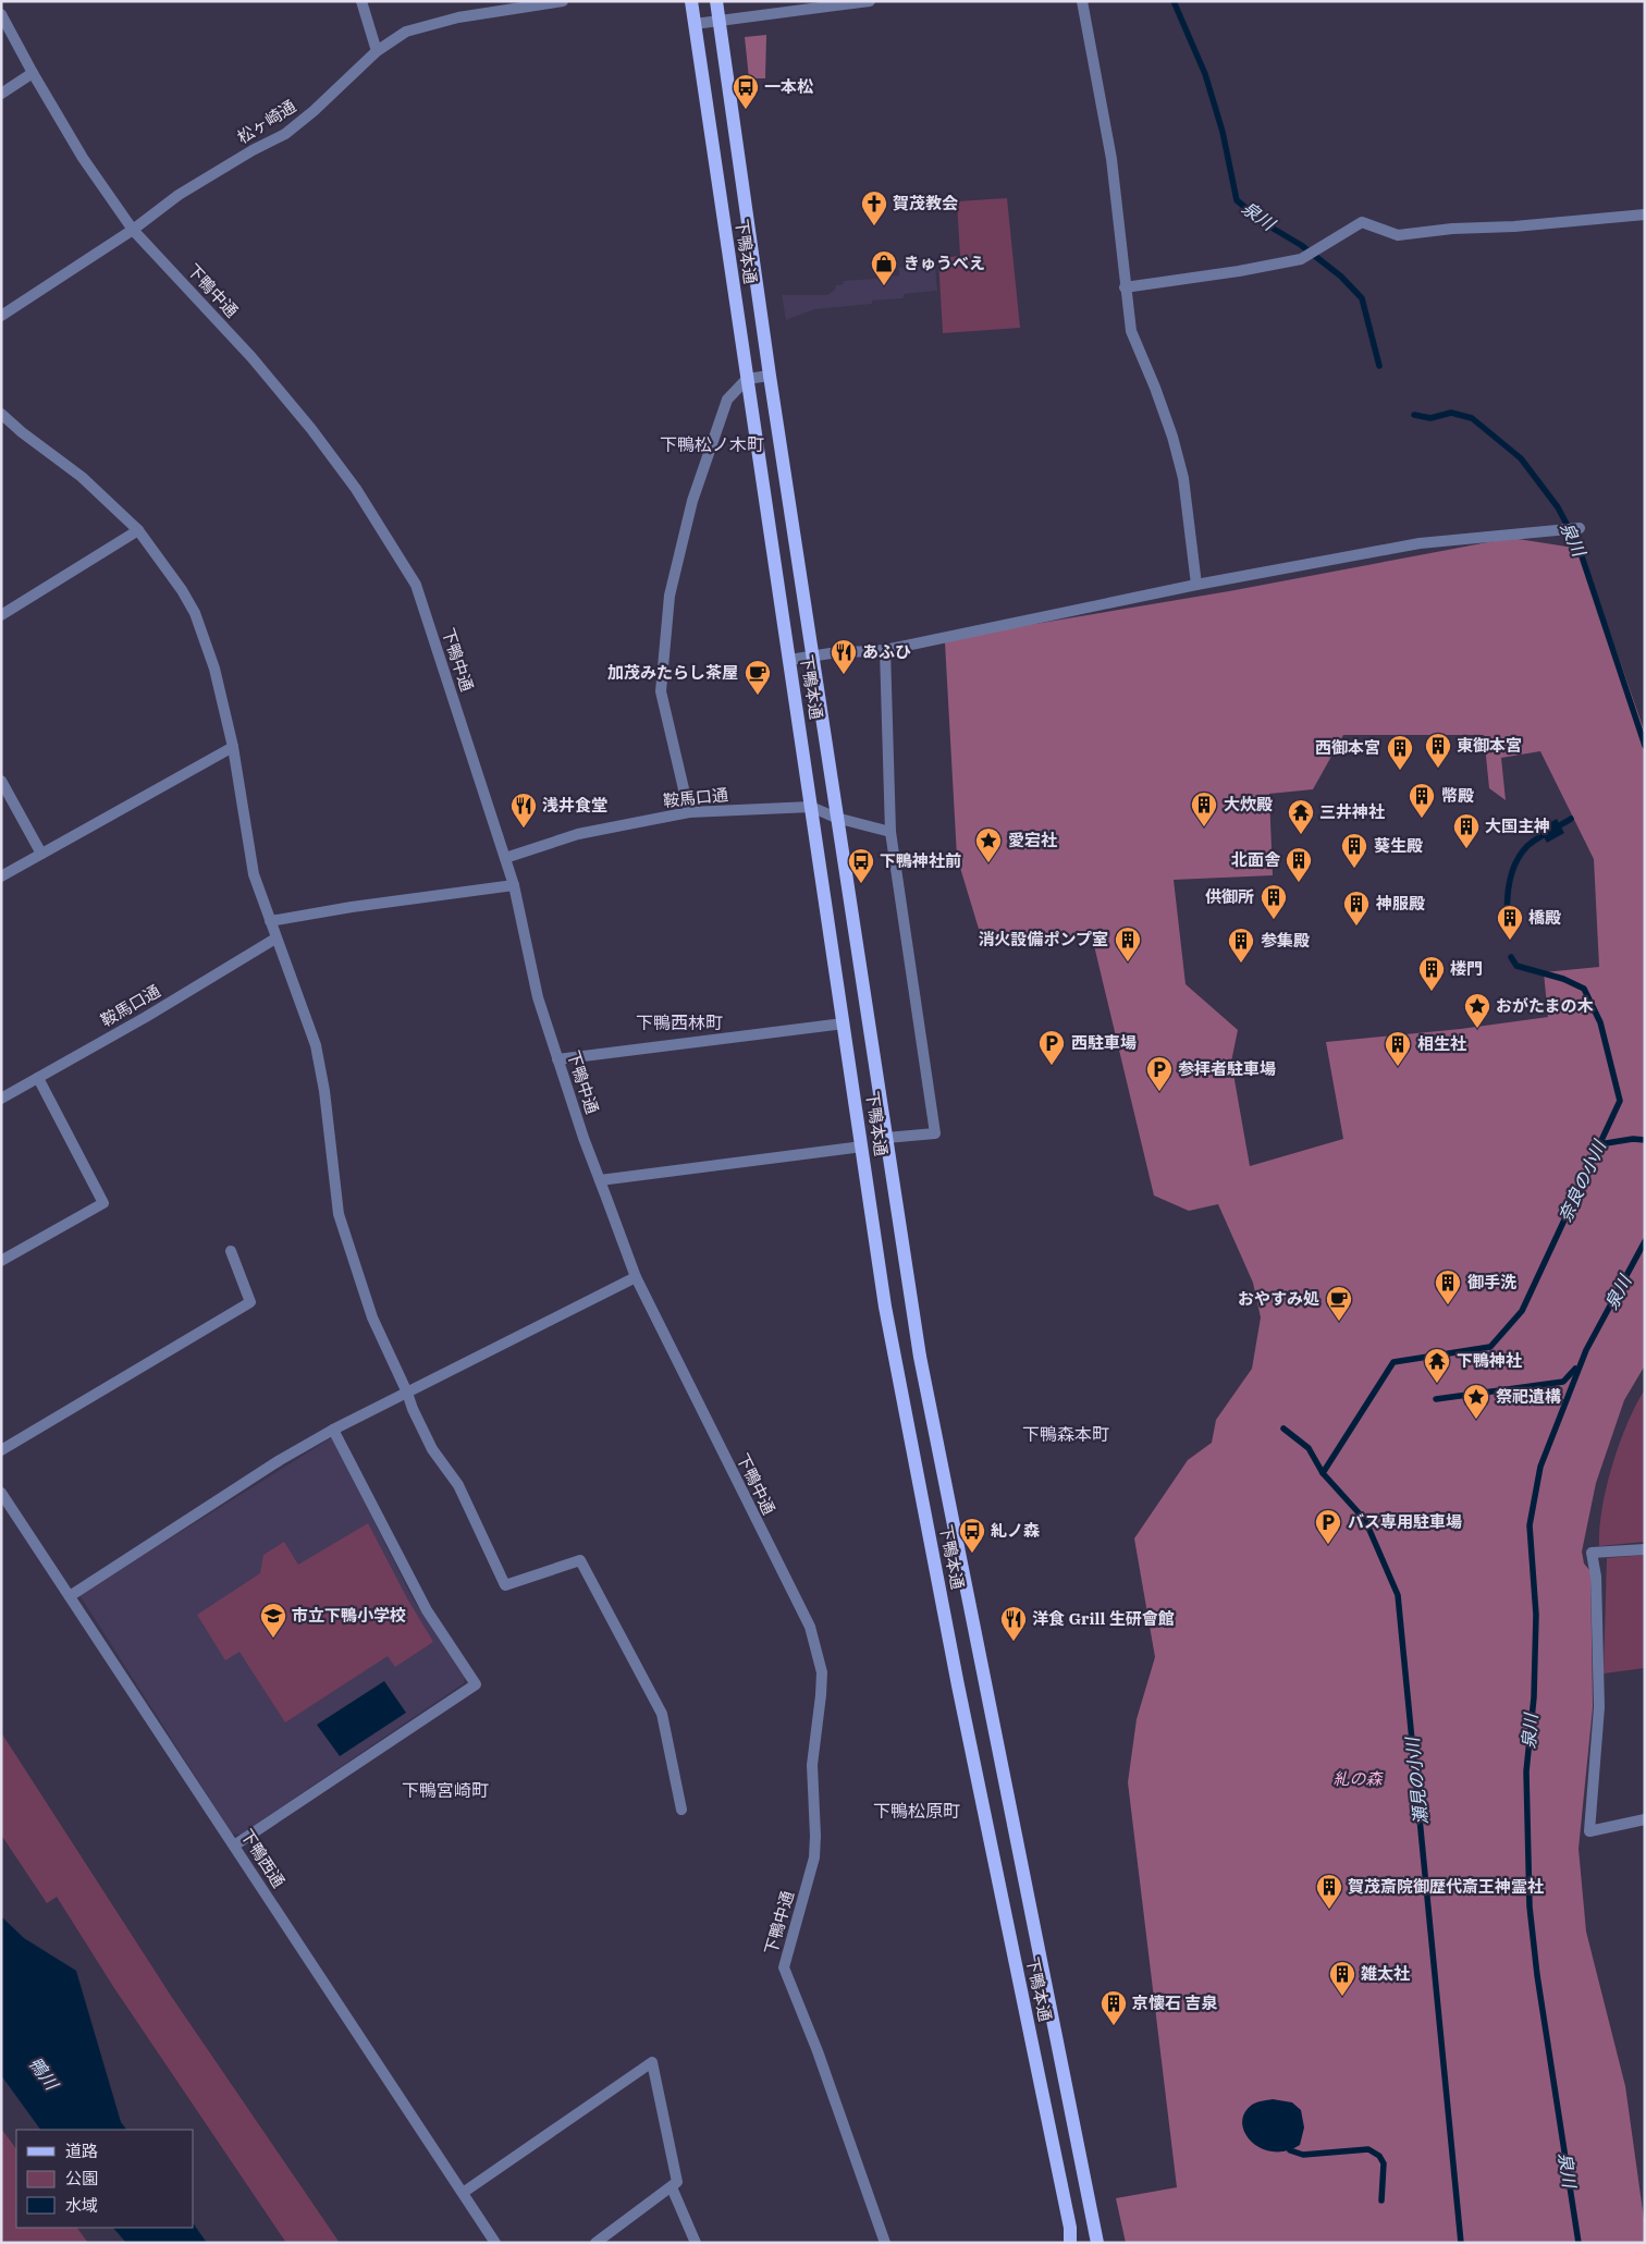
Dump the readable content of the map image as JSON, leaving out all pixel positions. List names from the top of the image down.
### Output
{
  "streets": {
    "main road": ["下鴨本通"],
    "street": [
      "松ヶ崎通",
      "下鴨中通",
      "鞍馬口通",
      "下鴨西通"
    ]
  },
  "crossings": [
    ["松ヶ崎通", "下鴨中通"],
    ["下鴨本通", "鞍馬口通"],
    ["下鴨中通", "鞍馬口通"]
  ],
  "districts": [
    "下鴨松ノ木町",
    "下鴨西林町",
    "下鴨森本町",
    "下鴨宮崎町",
    "下鴨松原町"
  ],
  "water": [
    "泉川",
    "奈良の小川",
    "瀬見の小川",
    "鴨川"
  ],
  "parks": ["糺の森"],
  "places": {
    "bus stop": ["一本松", "下鴨神社前", "糺ノ森"],
    "church": ["賀茂教会"],
    "shop": ["きゅうべえ"],
    "restaurant": ["あふひ", "浅井食堂", "洋食 Grill 生研會館"],
    "cafe": ["加茂みたらし茶屋", "おやすみ処"],
    "building": [
      "東御本宮",
      "西御本宮",
      "幣殿",
      "大炊殿",
      "大国主神",
      "葵生殿",
      "北面舎",
      "供御所",
      "神服殿",
      "橋殿",
      "消火設備ポンプ室",
      "参集殿",
      "楼門",
      "相生社",
      "御手洗",
      "賀茂斎院御歴代斎王神霊社",
      "雑太社",
      "京懐石 吉泉"
    ],
    "temple": ["三井神社", "下鴨神社"],
    "place": ["愛宕社", "おがたまの木", "祭祀遺構"],
    "parking": ["西駐車場", "参拝者駐車場", "バス専用駐車場"],
    "school or university": ["市立下鴨小学校"]
  },
  "legend": ["道路", "公園", "水域"]
}
